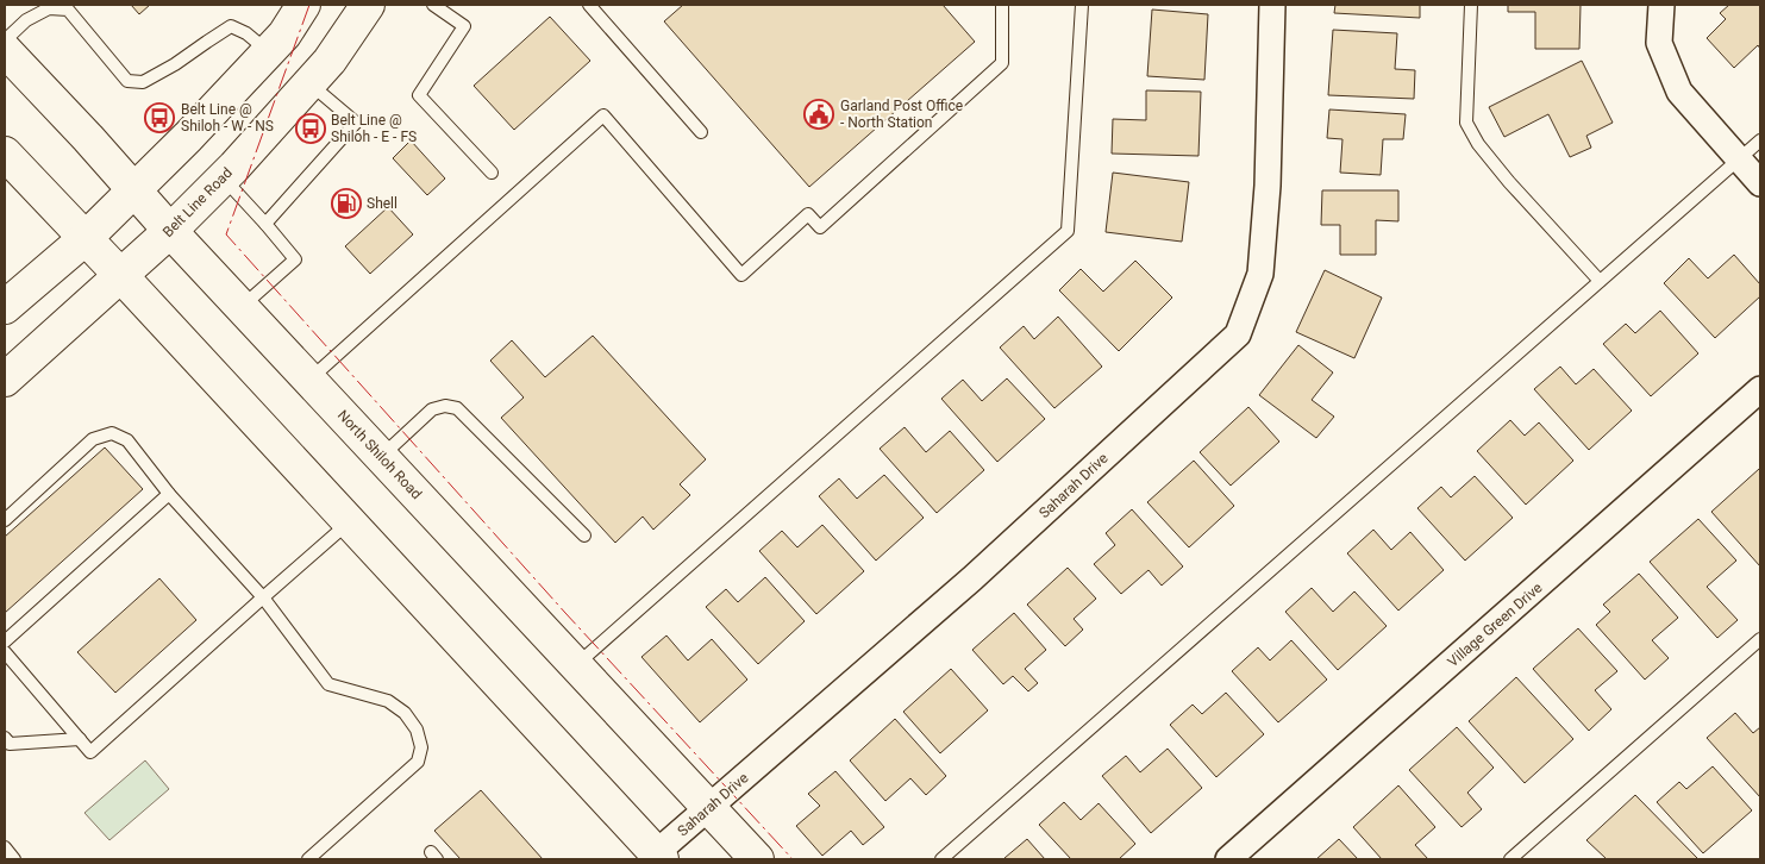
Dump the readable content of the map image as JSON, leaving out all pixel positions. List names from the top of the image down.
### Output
{
  "streets": {
    "main road": ["Belt Line Road", "North Shiloh Road"],
    "street": ["Saharah Drive", "Village Green Drive"]
  },
  "crossings": [
    ["Belt Line Road", "North Shiloh Road"],
    ["North Shiloh Road", "Saharah Drive"]
  ],
  "places": {
    "public building": ["Garland Post Office - North Station"],
    "bus stop": ["Belt Line @ Shiloh - W - NS", "Belt Line @ Shiloh - E - FS"],
    "fuel station": ["Shell"]
  }
}
